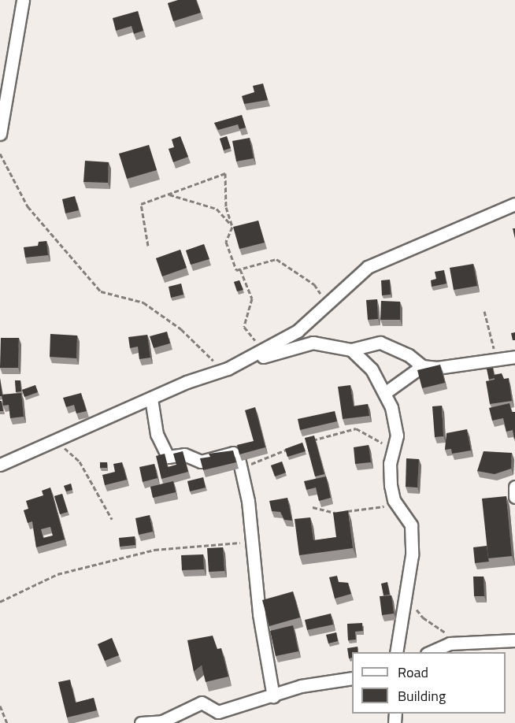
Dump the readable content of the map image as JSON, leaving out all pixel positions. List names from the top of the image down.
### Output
{
  "legend": ["Road", "Building"]
}
